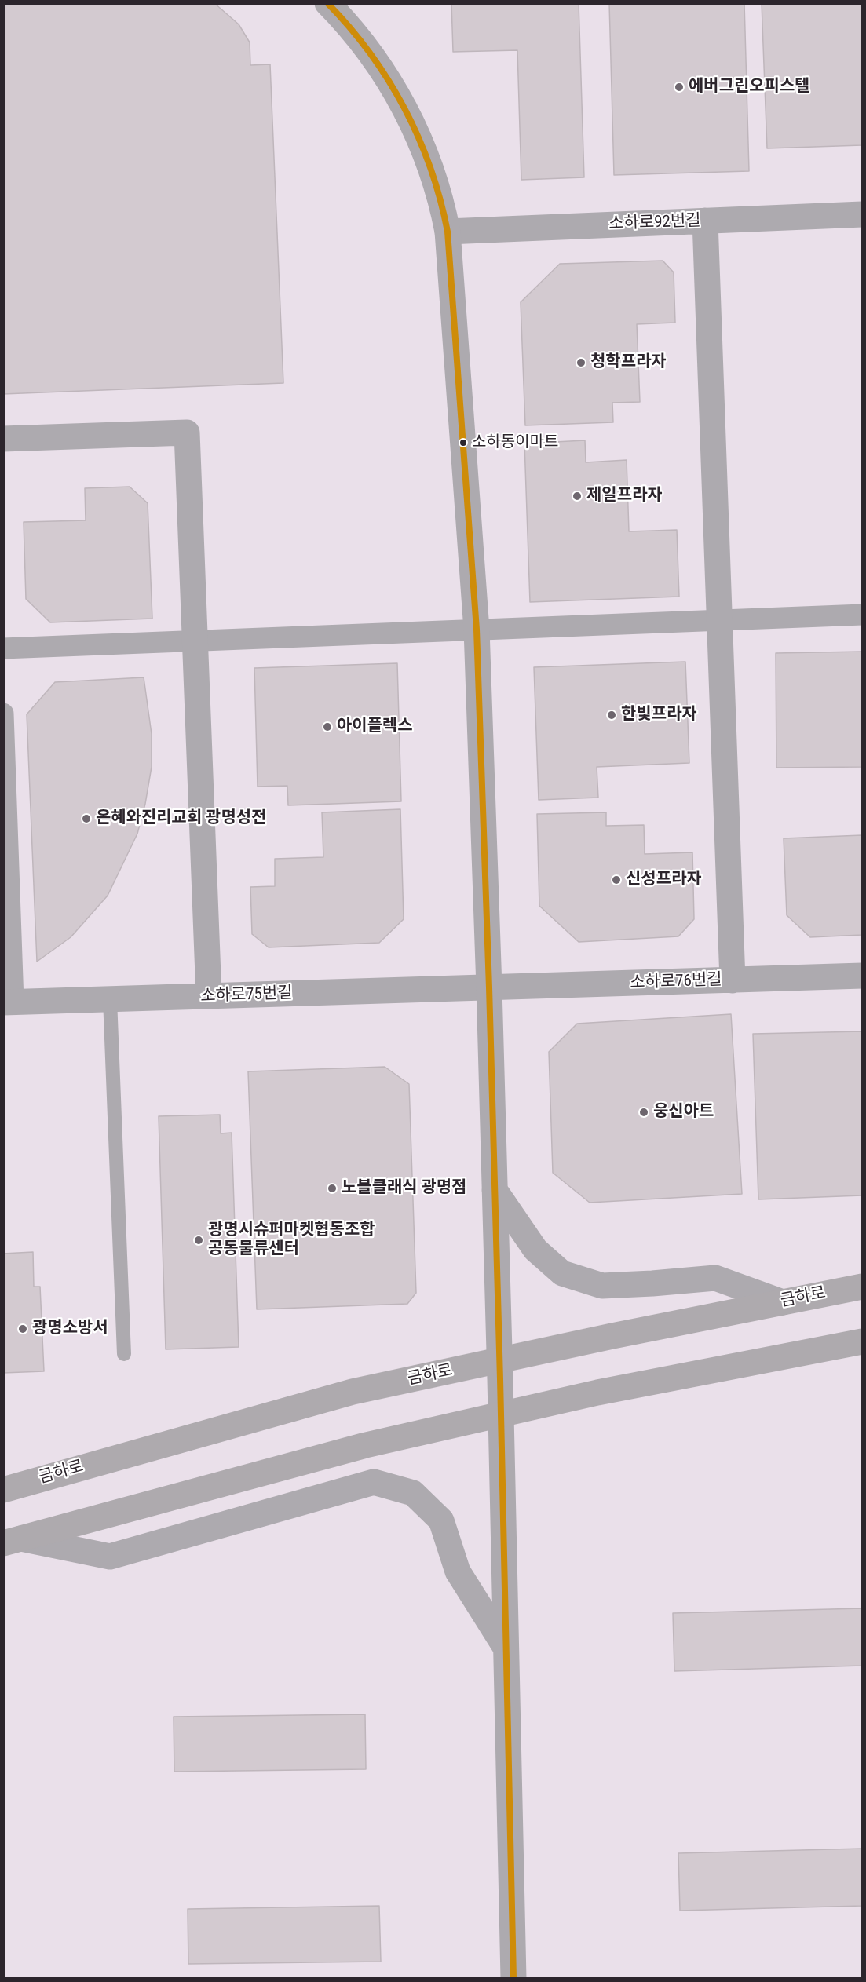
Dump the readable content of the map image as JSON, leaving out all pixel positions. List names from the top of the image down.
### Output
{
  "streets": {
    "main road": ["금하로"],
    "street": ["소하로92번길", "소하로76번길", "소하로75번길"]
  },
  "crossings": [
    ["소하로76번길", "소하로75번길"]
  ],
  "places": [
    "에버그린오피스텔",
    "청학프라자",
    "소하동이마트",
    "제일프라자",
    "한빛프라자",
    "아이플렉스",
    "은혜와진리교회 광명성전",
    "신성프라자",
    "웅신아트",
    "노블클래식 광명점",
    "광명시슈퍼마켓협동조합 공동물류센터",
    "광명소방서"
  ]
}
